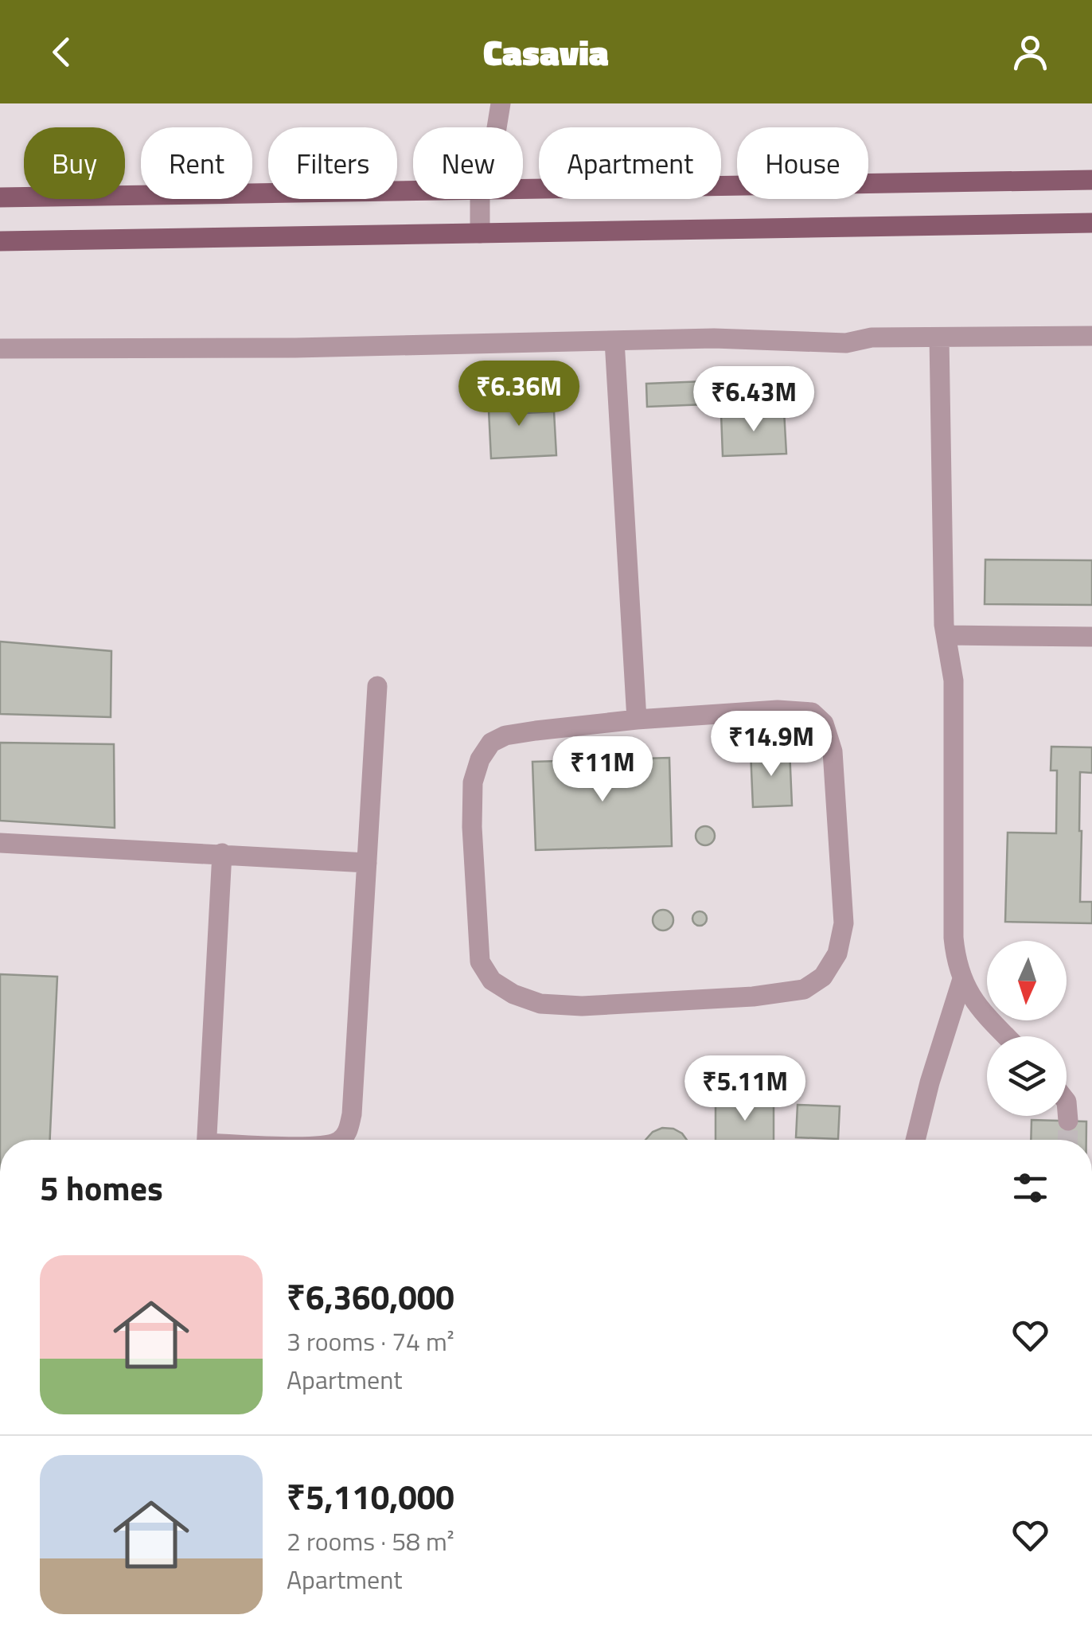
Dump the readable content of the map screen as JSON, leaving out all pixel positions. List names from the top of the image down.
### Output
{
  "north": "bottom",
  "page": {
    "header": "Casavia",
    "chip": [
      "Buy",
      "Rent",
      "Filters",
      "New",
      "Apartment",
      "House"
    ],
    "price": [
      "₹6.36M",
      "₹6.43M",
      "₹14.9M",
      "₹11M",
      "₹5.11M"
    ],
    "heading": "5 homes",
    "list": [
      {
        "name": "₹6,360,000",
        "note": "3 rooms · 74 m² · Apartment"
      },
      {
        "name": "₹5,110,000",
        "note": "2 rooms · 58 m² · Apartment"
      }
    ]
  }
}
